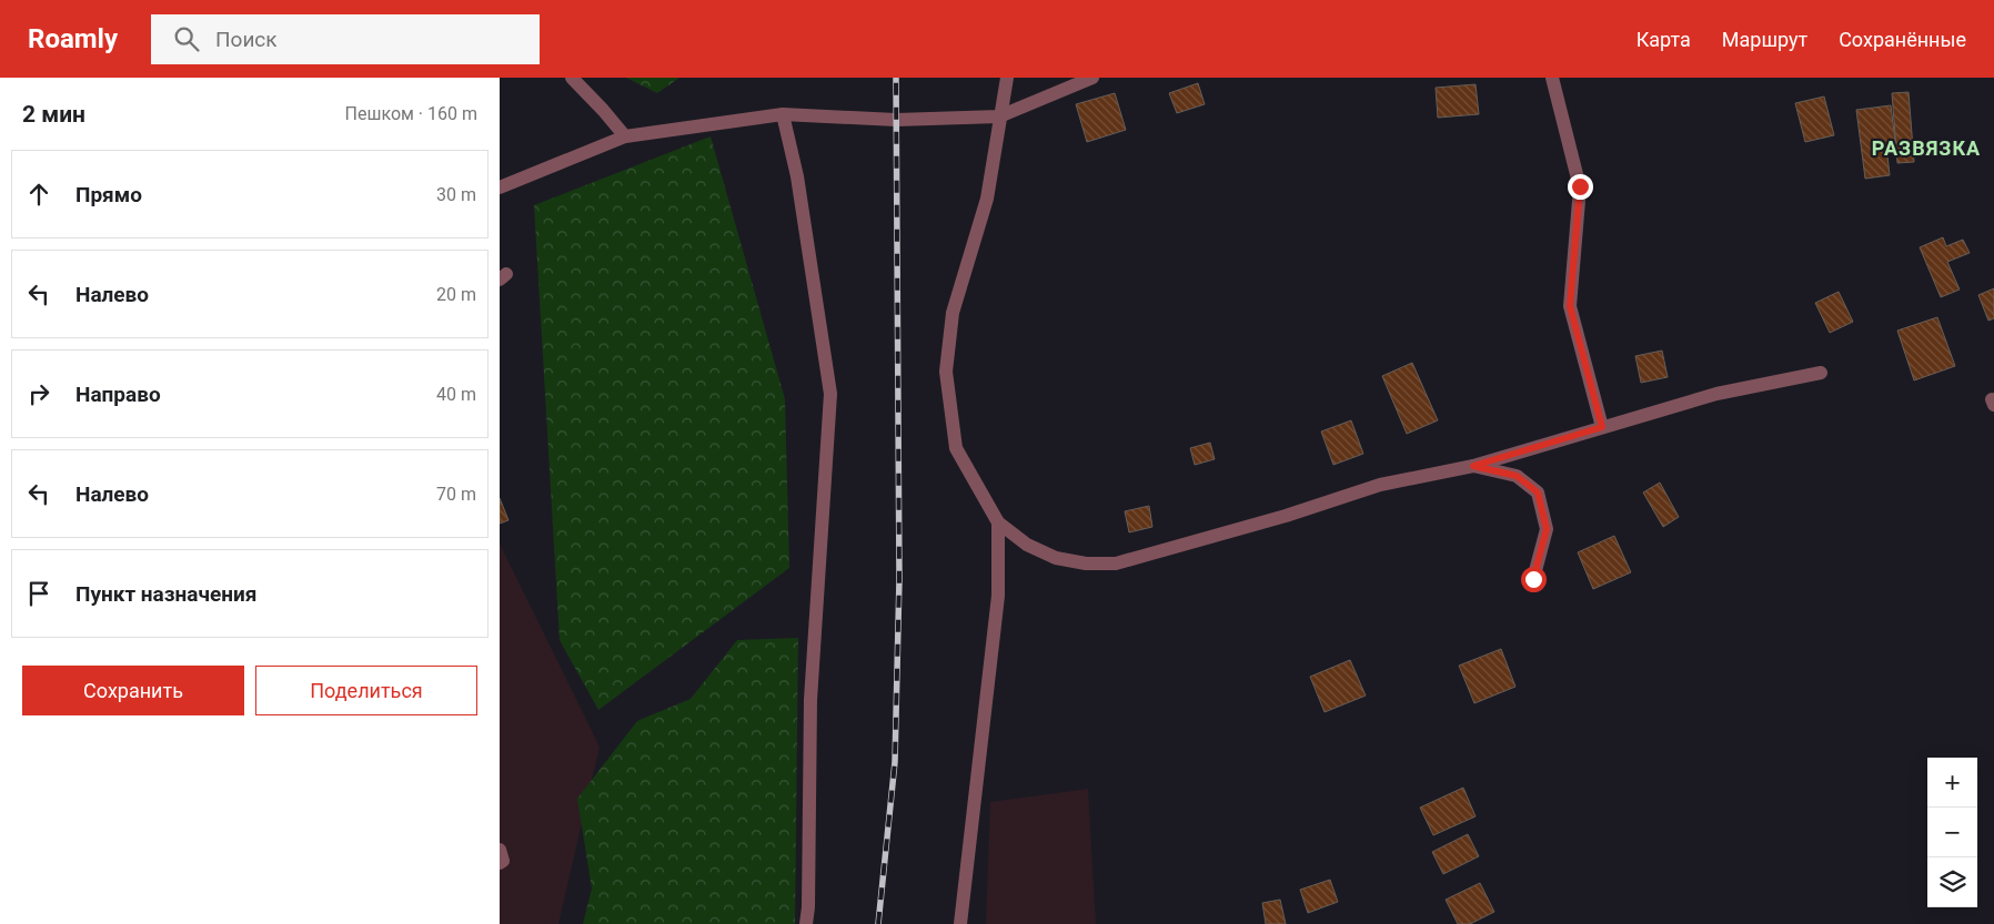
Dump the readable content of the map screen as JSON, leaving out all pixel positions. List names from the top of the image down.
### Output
{
  "districts": ["РАЗВЯЗКА"],
  "page": {
    "header": "Roamly",
    "search": "Поиск",
    "nav": ["Карта", "Маршрут", "Сохранённые"],
    "heading": ["2 мин", "Пешком · 160 m"],
    "list": [
      ["Прямо", "30 m"],
      ["Налево", "20 m"],
      ["Направо", "40 m"],
      ["Налево", "70 m"],
      "Пункт назначения"
    ],
    "buttons": ["Сохранить", "Поделиться"],
    "map_buttons": ["+", "−"]
  }
}
